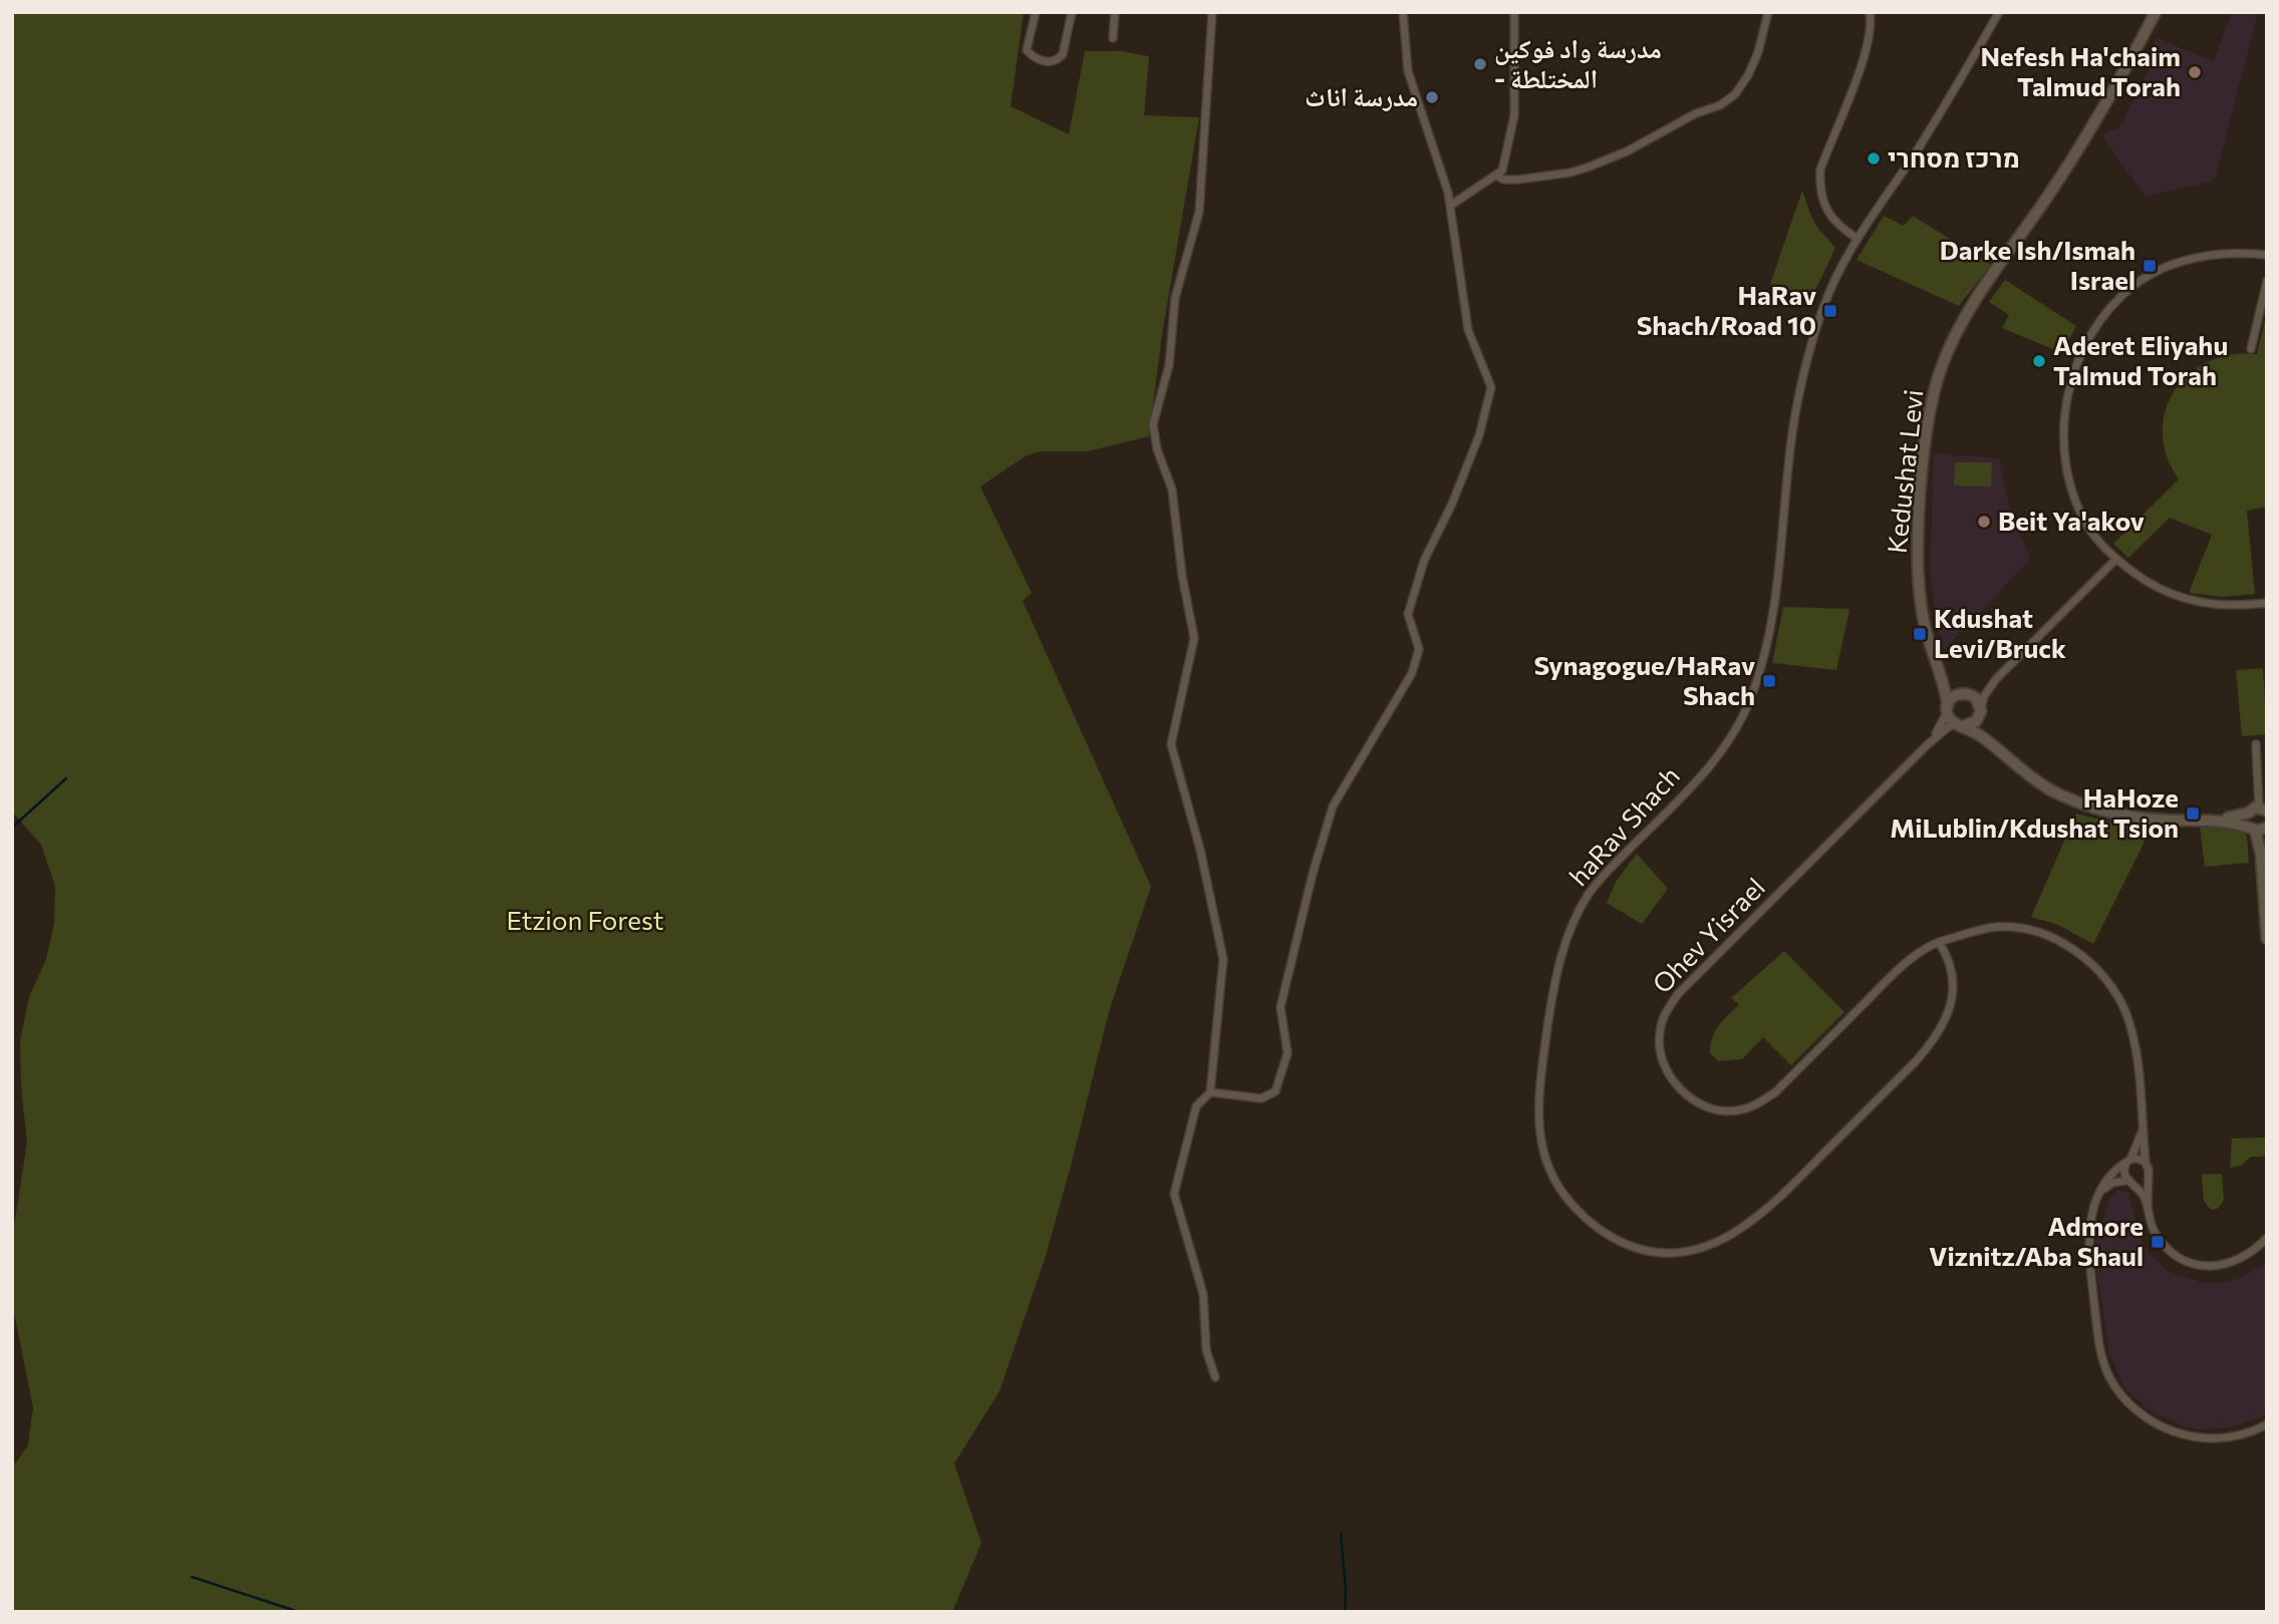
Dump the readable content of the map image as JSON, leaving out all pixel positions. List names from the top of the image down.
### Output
{
  "streets": {
    "street": ["Kedushat Levi", "haRav Shach", "Ohev Yisrael"]
  },
  "crossings": [
    ["haRav Shach", "Ohev Yisrael"]
  ],
  "parks": ["Etzion Forest"],
  "places": {
    "other": [
      "مدرسة واد فوكين - المختلطة",
      "Nefesh Ha'chaim Talmud Torah",
      "مدرسة اناث",
      "מרכז מסחרי",
      "Aderet Eliyahu Talmud Torah",
      "Beit Ya'akov"
    ],
    "transit": [
      "Darke Ish/Ismah Israel",
      "HaRav Shach/Road 10",
      "Kdushat Levi/Bruck",
      "Synagogue/HaRav Shach",
      "HaHoze MiLublin/Kdushat Tsion",
      "Admore Viznitz/Aba Shaul"
    ]
  }
}
